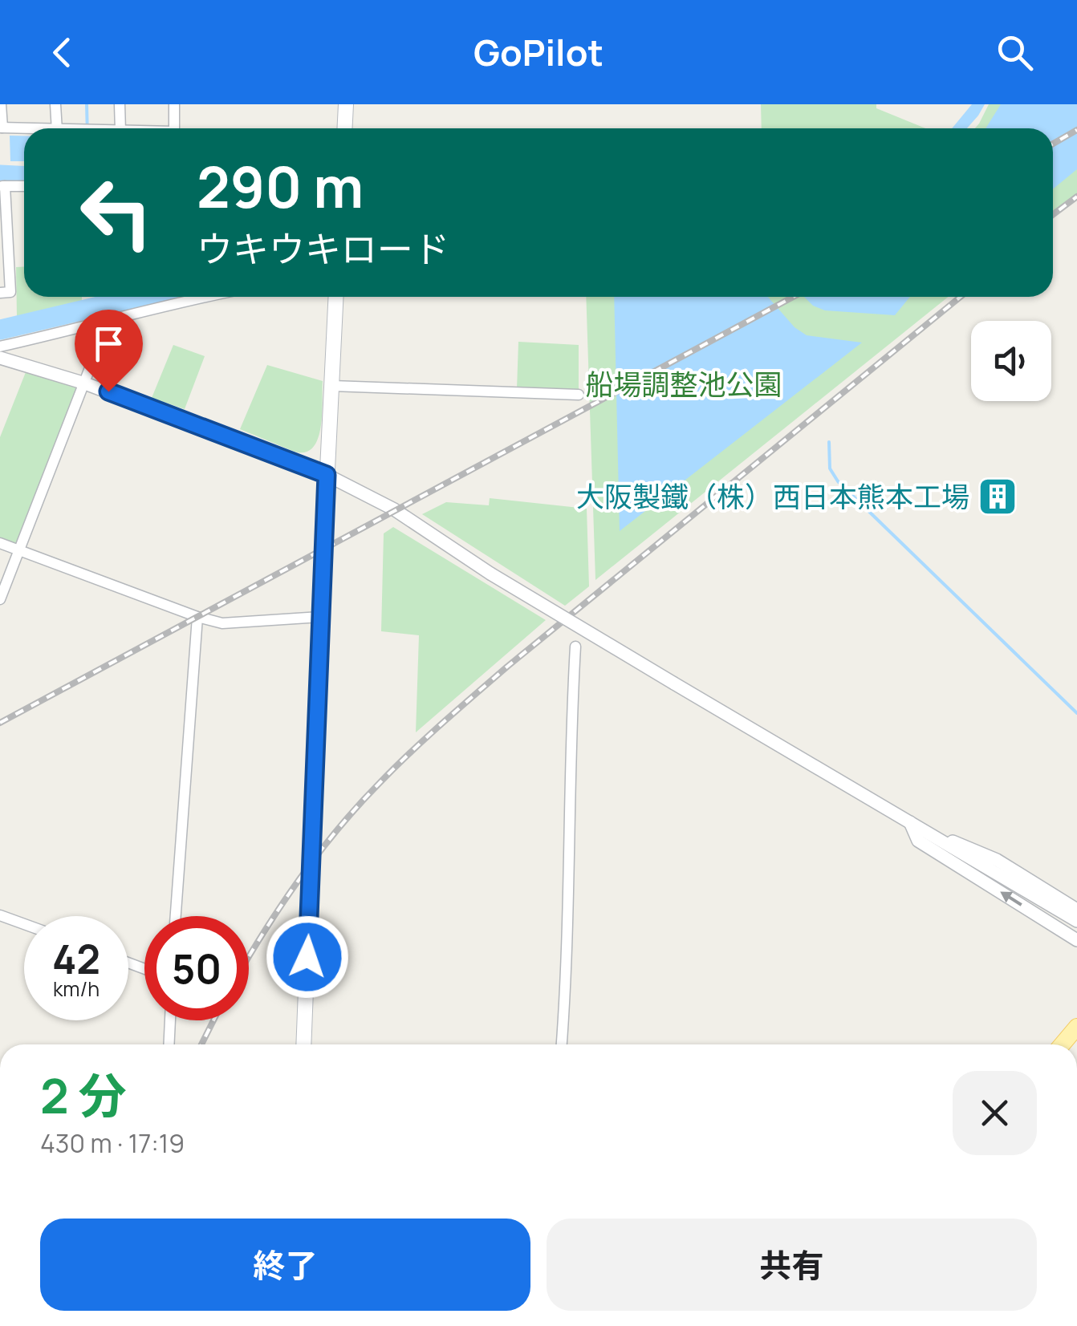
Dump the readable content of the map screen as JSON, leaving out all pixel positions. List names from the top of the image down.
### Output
{
  "parks": ["船場調整池公園"],
  "places": {
    "building": ["大阪製鐵（株）西日本熊本工場"]
  },
  "page": {
    "header": "GoPilot",
    "turn": ["290 m", "ウキウキロード"],
    "speed": "42 km/h",
    "limit": "50",
    "heading": ["2 分", "430 m · 17:19"],
    "buttons": ["終了", "共有"]
  }
}
